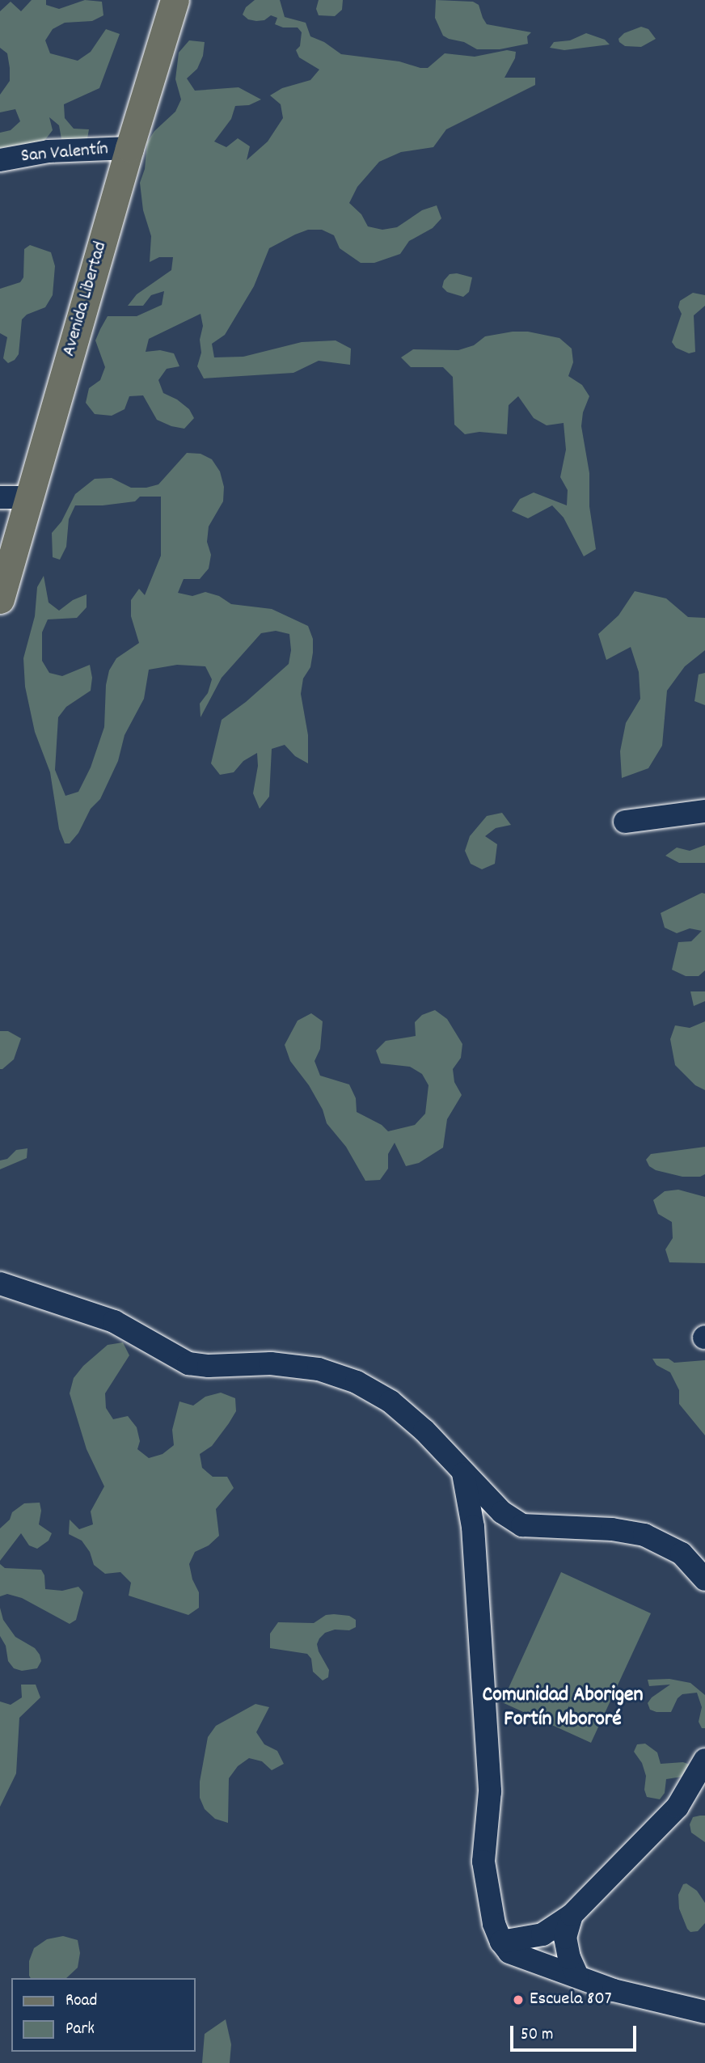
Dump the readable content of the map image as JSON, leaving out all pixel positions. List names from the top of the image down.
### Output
{
  "streets": {
    "main road": ["Avenida Libertad"],
    "street": ["San Valentín"]
  },
  "crossings": [
    ["San Valentín", "Avenida Libertad"]
  ],
  "districts": ["Comunidad Aborigen Fortín Mbororé"],
  "places": ["Escuela 807"],
  "legend": ["Road", "Park"],
  "scale_bar": "50 m"
}
